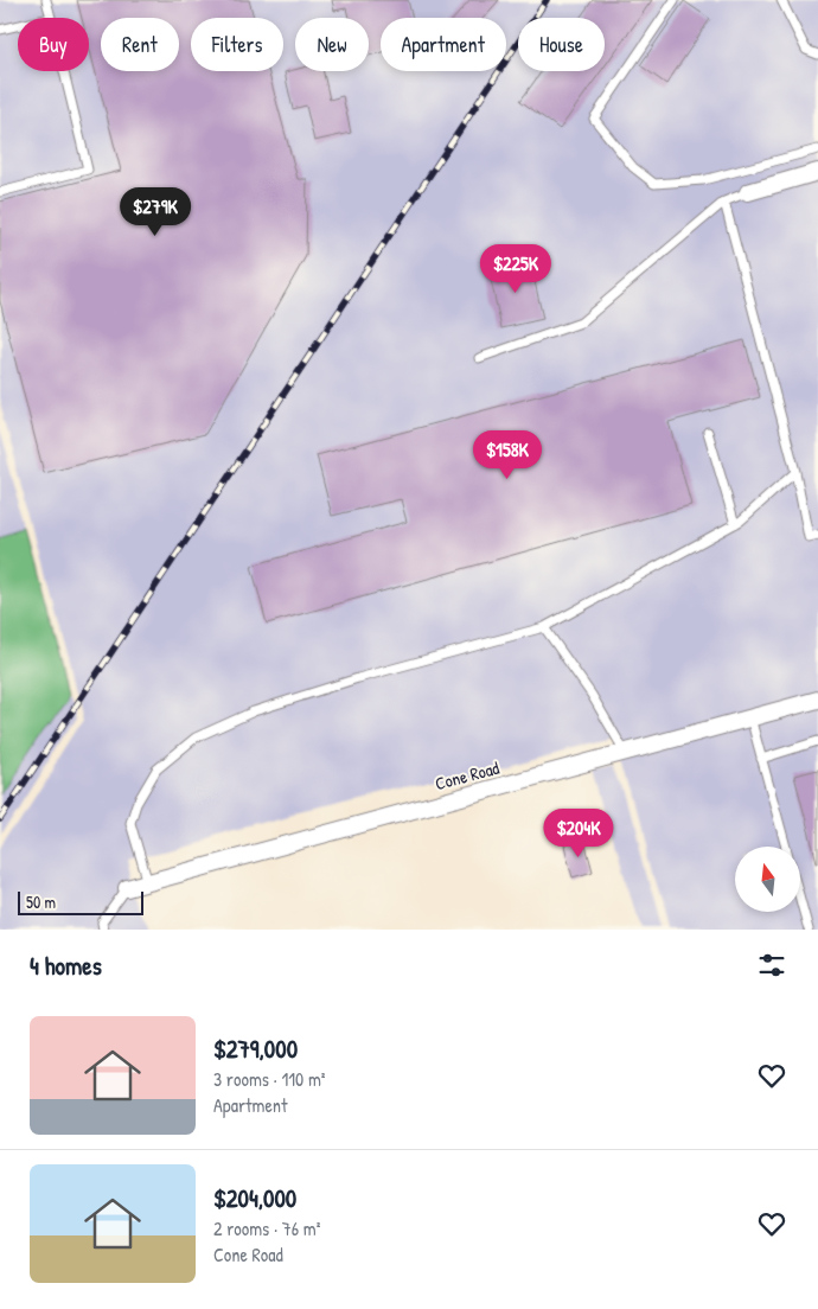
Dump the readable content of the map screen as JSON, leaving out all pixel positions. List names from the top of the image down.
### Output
{
  "streets": {
    "street": ["Cone Road"]
  },
  "scale_bar": "50 m",
  "north": "top",
  "page": {
    "chip": [
      "Buy",
      "Rent",
      "Filters",
      "New",
      "Apartment",
      "House"
    ],
    "price": [
      "$279K",
      "$225K",
      "$158K",
      "$204K"
    ],
    "scale": "50 m",
    "heading": "4 homes",
    "list": [
      {
        "name": "$279,000",
        "note": "3 rooms · 110 m² · Apartment"
      },
      {
        "name": "$204,000",
        "note": "2 rooms · 76 m² · Cone Road"
      }
    ]
  }
}
